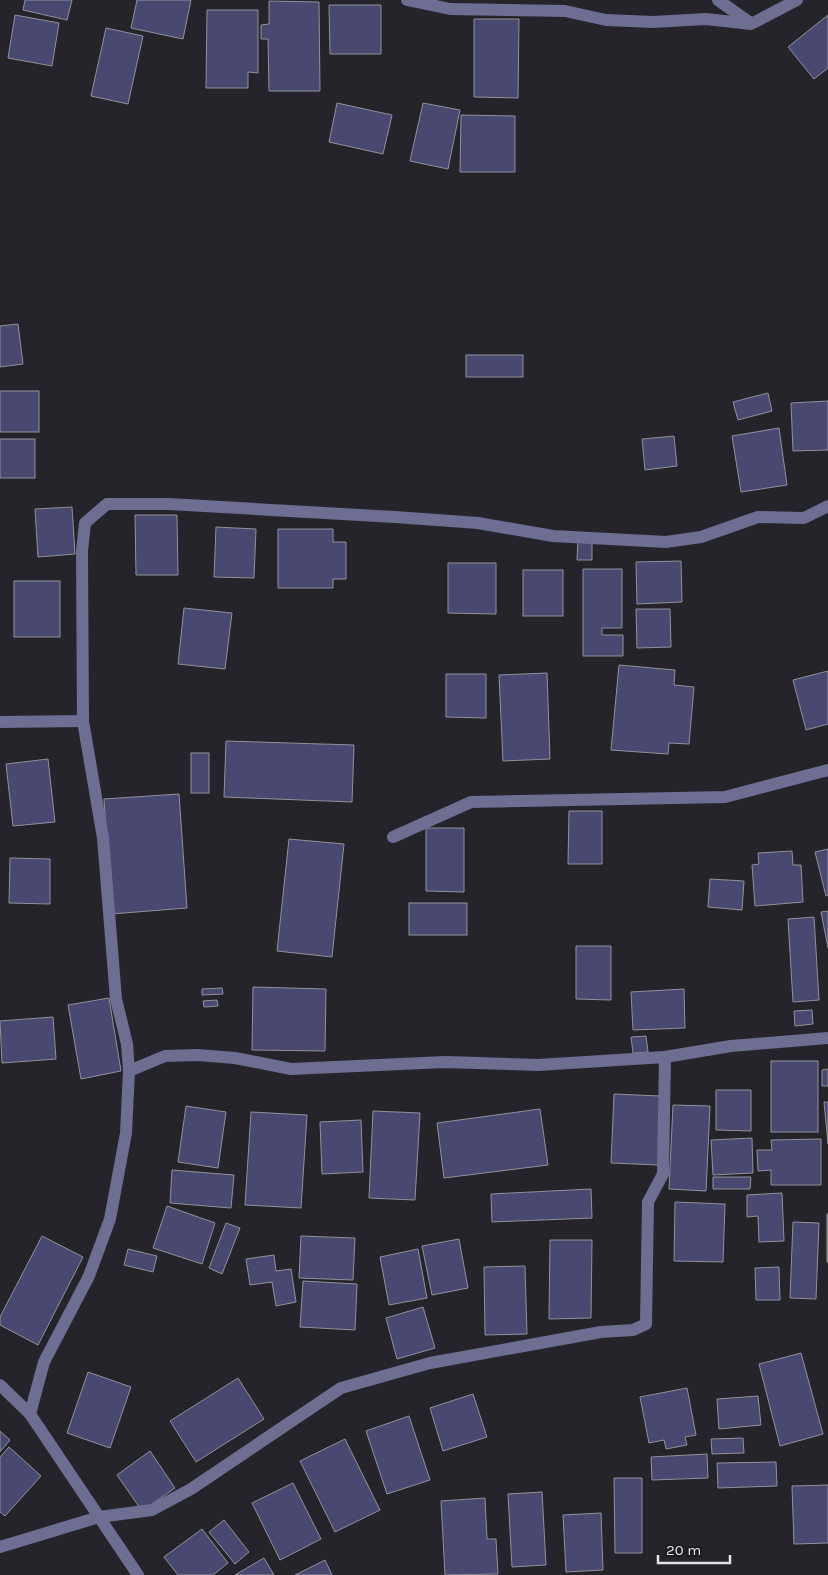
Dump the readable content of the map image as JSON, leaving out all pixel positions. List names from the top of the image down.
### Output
{
  "scale_bar": "20 m"
}
